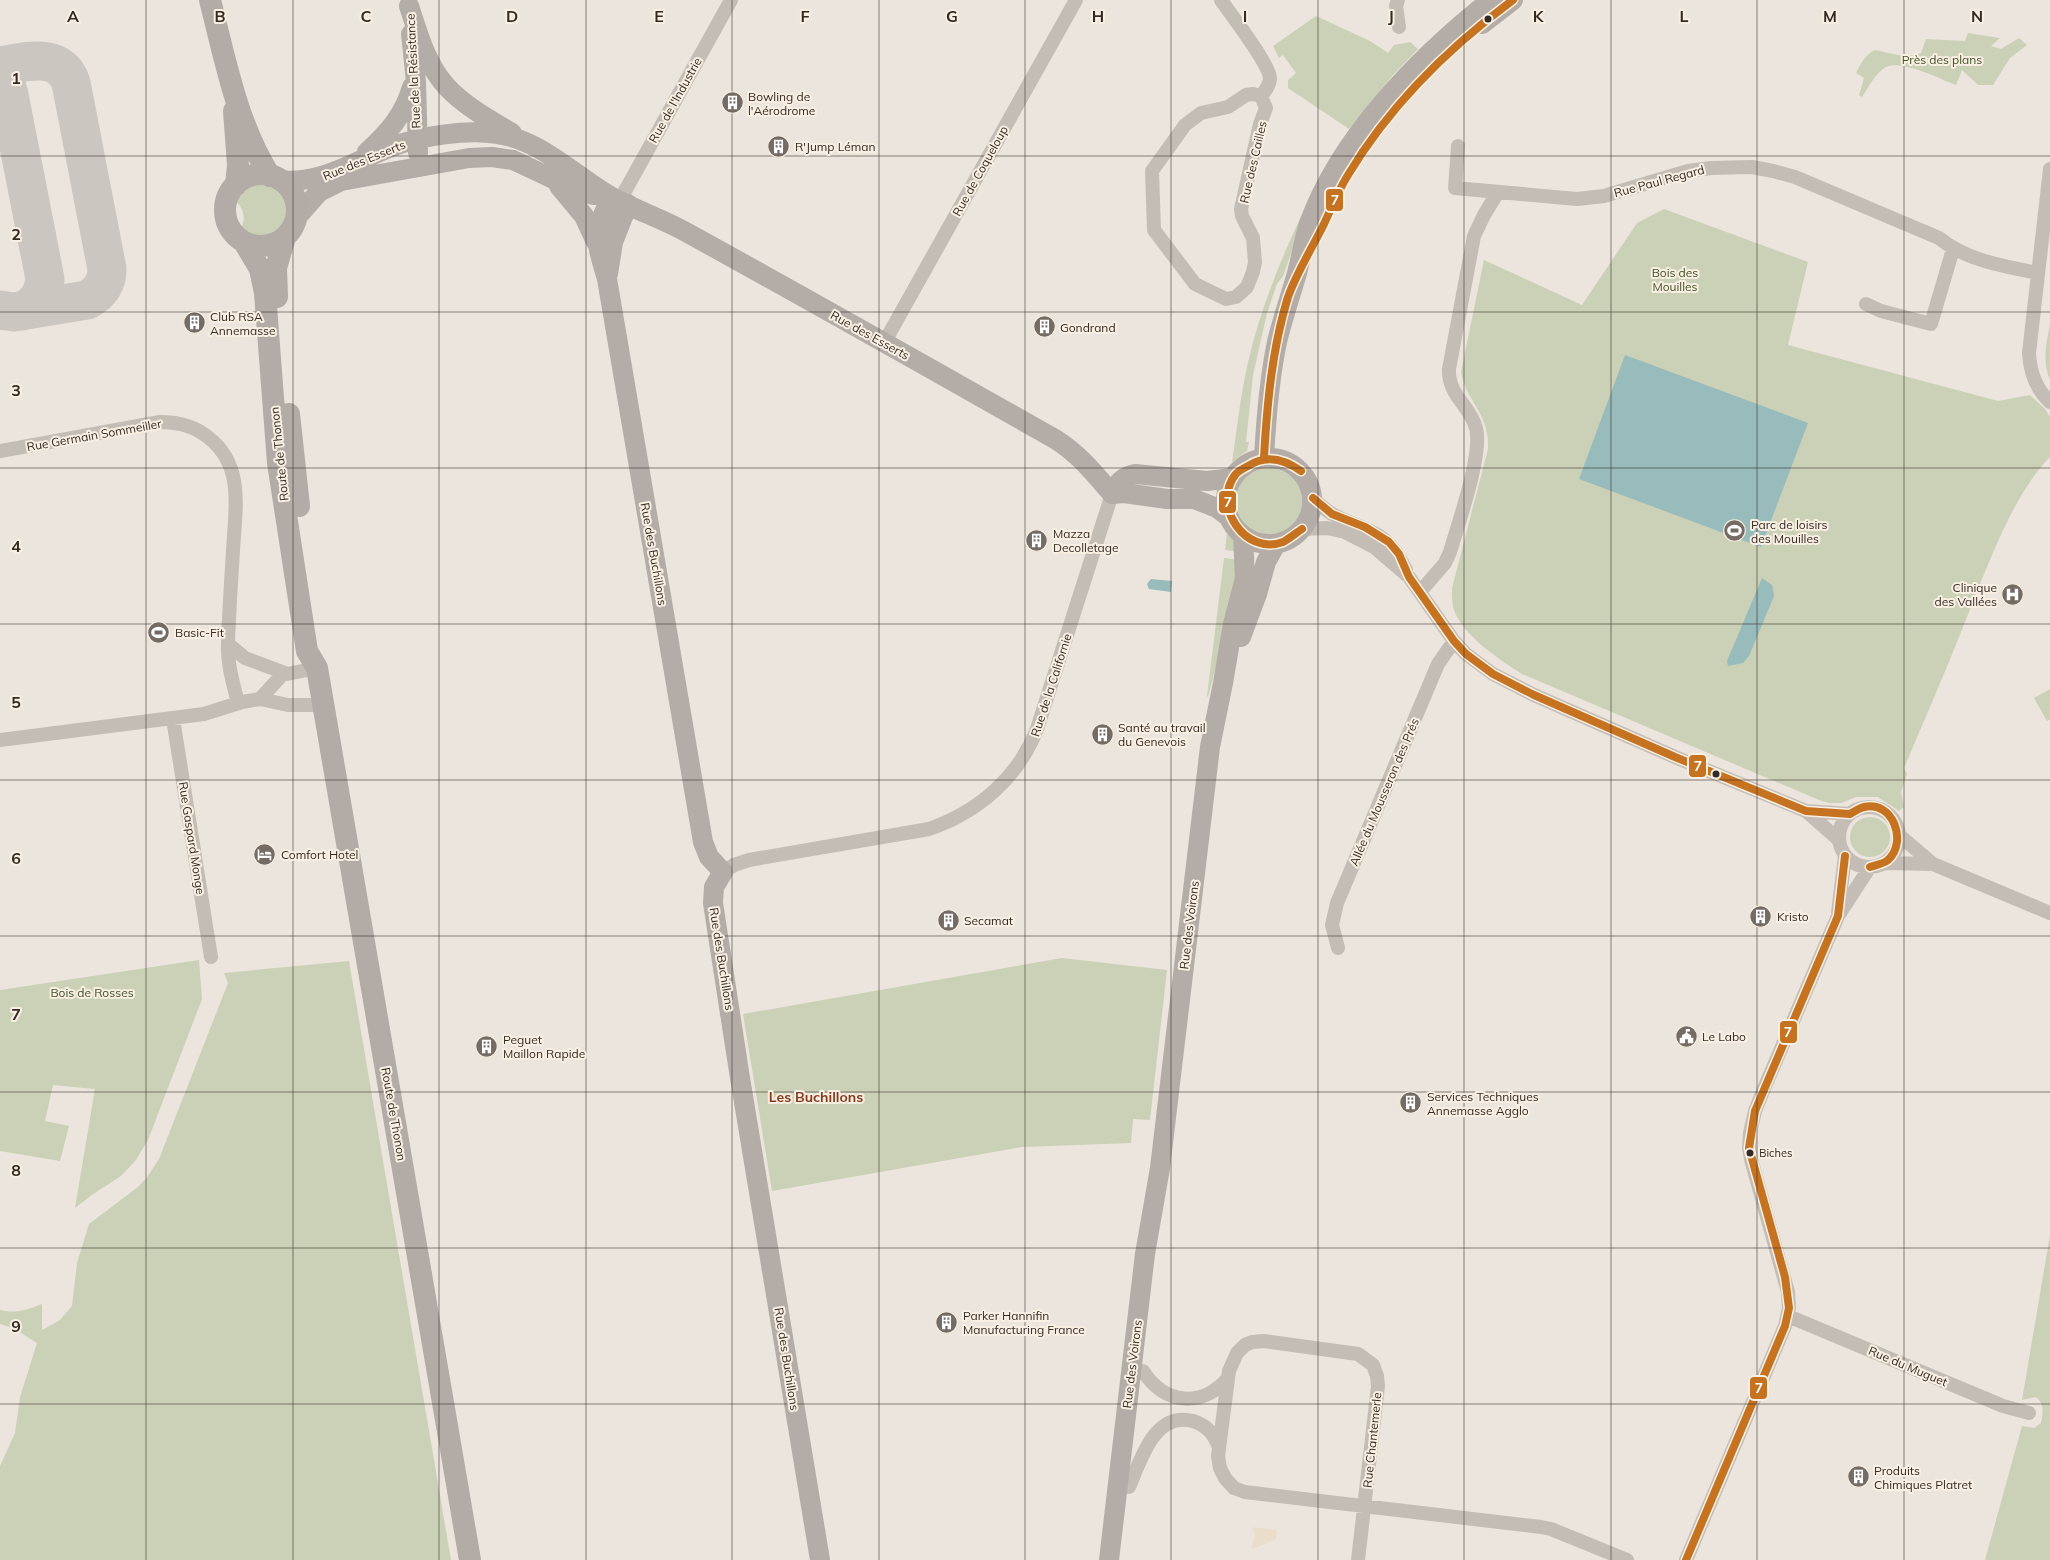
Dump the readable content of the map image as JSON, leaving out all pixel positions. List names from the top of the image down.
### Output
{
  "streets": {
    "main road": ["Route de Thonon"],
    "street": [
      "Rue de la Résistance",
      "Rue de l'Industrie",
      "Rue des Esserts",
      "Rue des Cailles",
      "Rue de Coqueloup",
      "Rue Paul Regard",
      "Rue Germain Sommeiller",
      "Rue des Buchillons",
      "Rue de la Californie",
      "Allée du Mousseron des Prés",
      "Rue Gaspard Monge",
      "Rue des Voirons",
      "Rue du Muguet",
      "Rue Chantemerle"
    ]
  },
  "crossings": [
    ["Rue de la Résistance", "Rue des Esserts"],
    ["Rue de l'Industrie", "Rue des Esserts"],
    ["Rue de l'Industrie", "Rue des Buchillons"],
    ["Rue des Esserts", "Rue de Coqueloup"],
    ["Rue des Esserts", "Route de Thonon"],
    ["Rue des Esserts", "Rue des Buchillons"],
    ["Rue des Esserts", "Rue de la Californie"],
    ["Rue des Buchillons", "Rue de la Californie"],
    ["Rue des Voirons", "Rue Chantemerle"]
  ],
  "districts": ["Les Buchillons"],
  "parks": ["Près des plans", "Bois des Mouilles", "Bois de Rosses"],
  "places": {
    "building": [
      "Bowling de l'Aérodrome",
      "R'Jump Léman",
      "Club RSA Annemasse",
      "Gondrand",
      "Mazza Decolletage",
      "Santé au travail du Genevois",
      "Kristo",
      "Secamat",
      "Peguet Maillon Rapide",
      "Services Techniques Annemasse Agglo",
      "Parker Hannifin Manufacturing France",
      "Produits Chimiques Platret"
    ],
    "sports": ["Parc de loisirs des Mouilles", "Basic-Fit"],
    "hospital": ["Clinique des Vallées"],
    "hotel": ["Comfort Hotel"],
    "public building": ["Le Labo"],
    "other": ["Biches"]
  },
  "lines": ["transit line 7"],
  "grid": {
    "columns": [
      "A",
      "B",
      "C",
      "D",
      "E",
      "F",
      "G",
      "H",
      "I",
      "J",
      "K",
      "L",
      "M",
      "N"
    ],
    "rows": [
      "1",
      "2",
      "3",
      "4",
      "5",
      "6",
      "7",
      "8",
      "9"
    ]
  }
}
